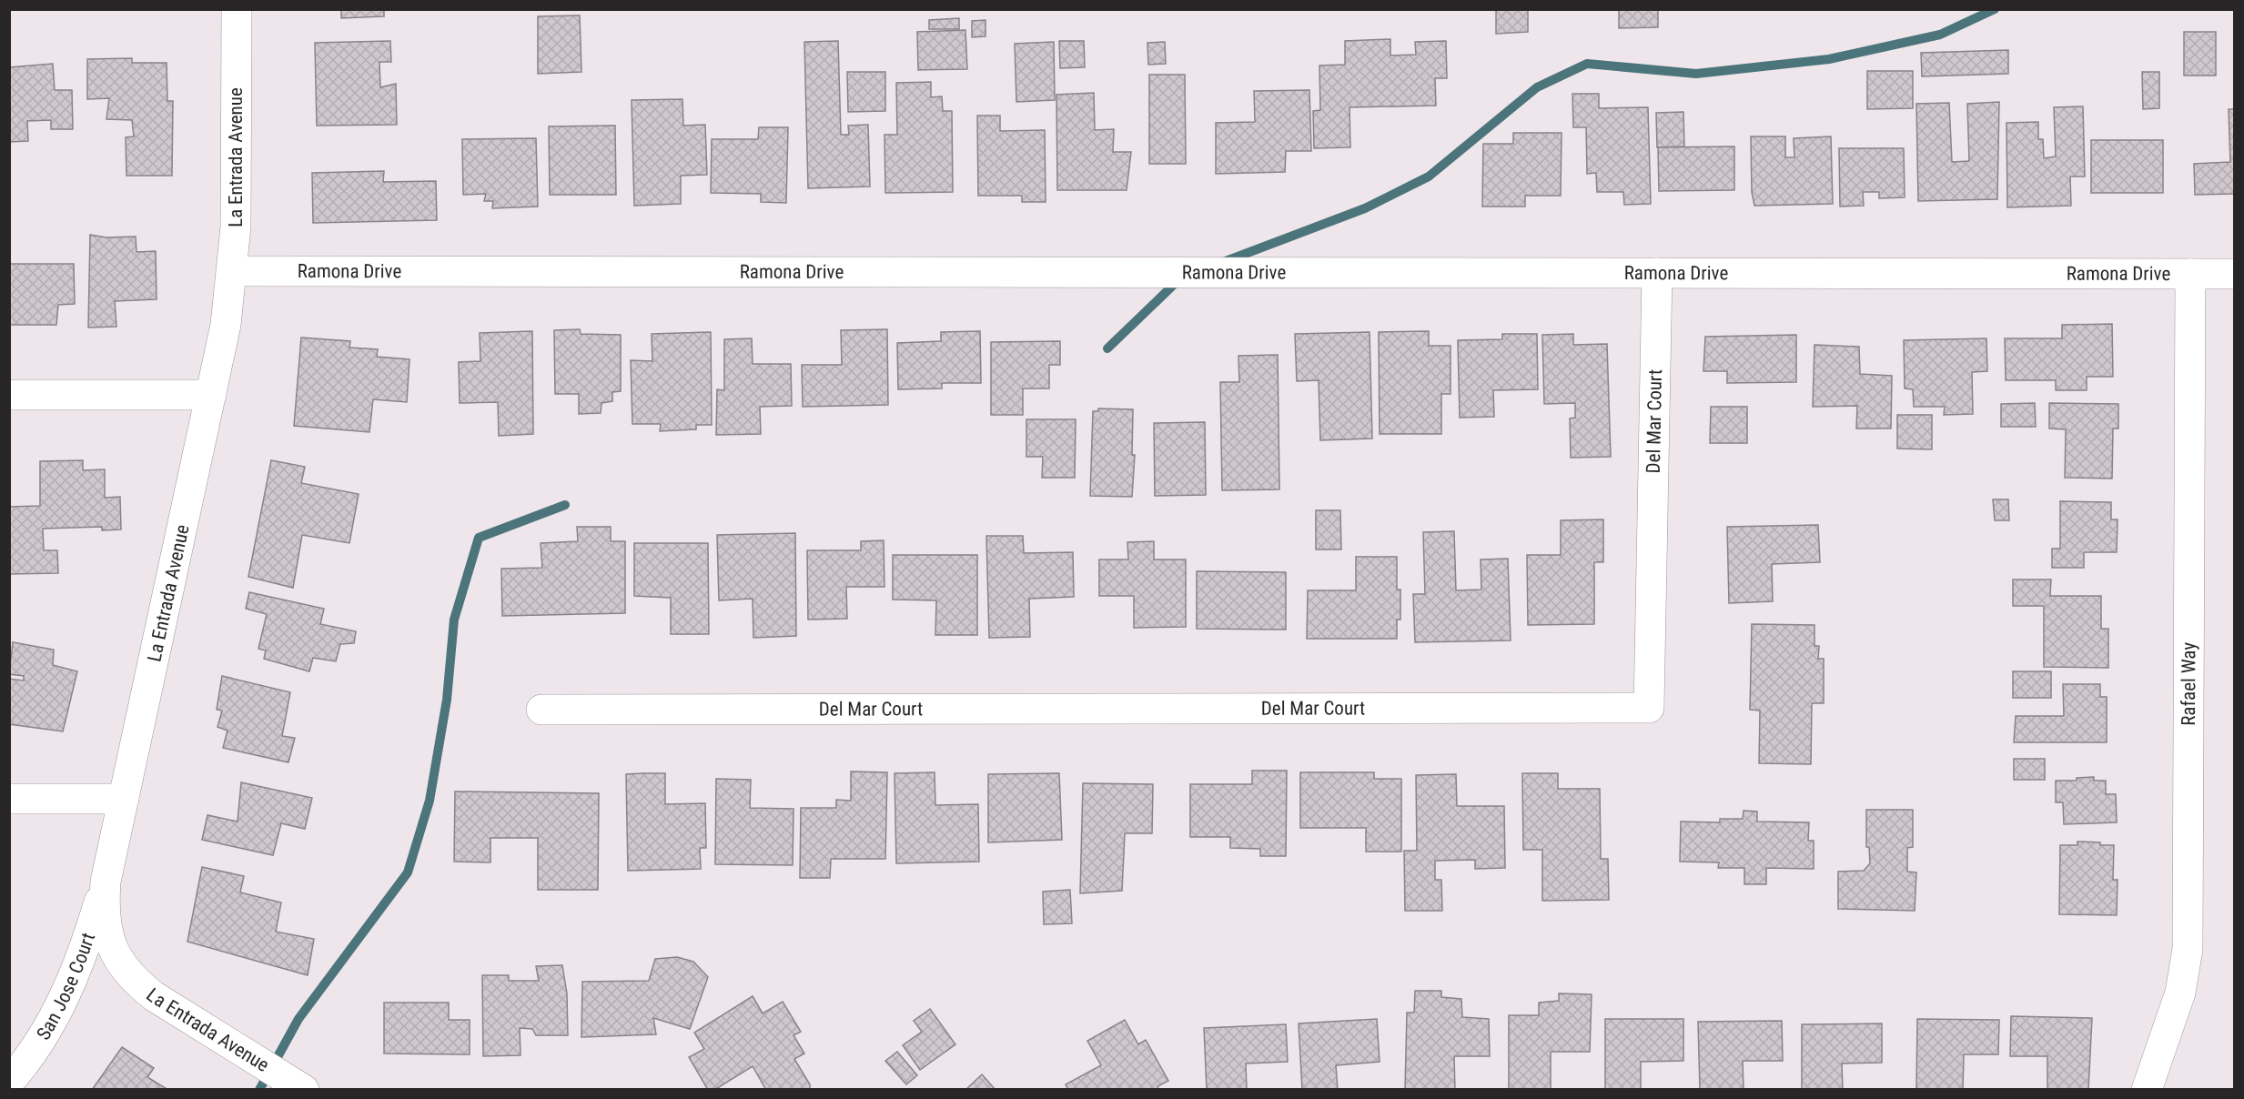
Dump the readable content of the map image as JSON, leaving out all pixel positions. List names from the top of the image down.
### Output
{
  "streets": {
    "street": [
      "La Entrada Avenue",
      "Ramona Drive",
      "Del Mar Court",
      "Rafael Way",
      "San Jose Court"
    ]
  },
  "crossings": [
    ["La Entrada Avenue", "Ramona Drive"],
    ["La Entrada Avenue", "San Jose Court"],
    ["Ramona Drive", "Del Mar Court"],
    ["Ramona Drive", "Rafael Way"]
  ]
}
